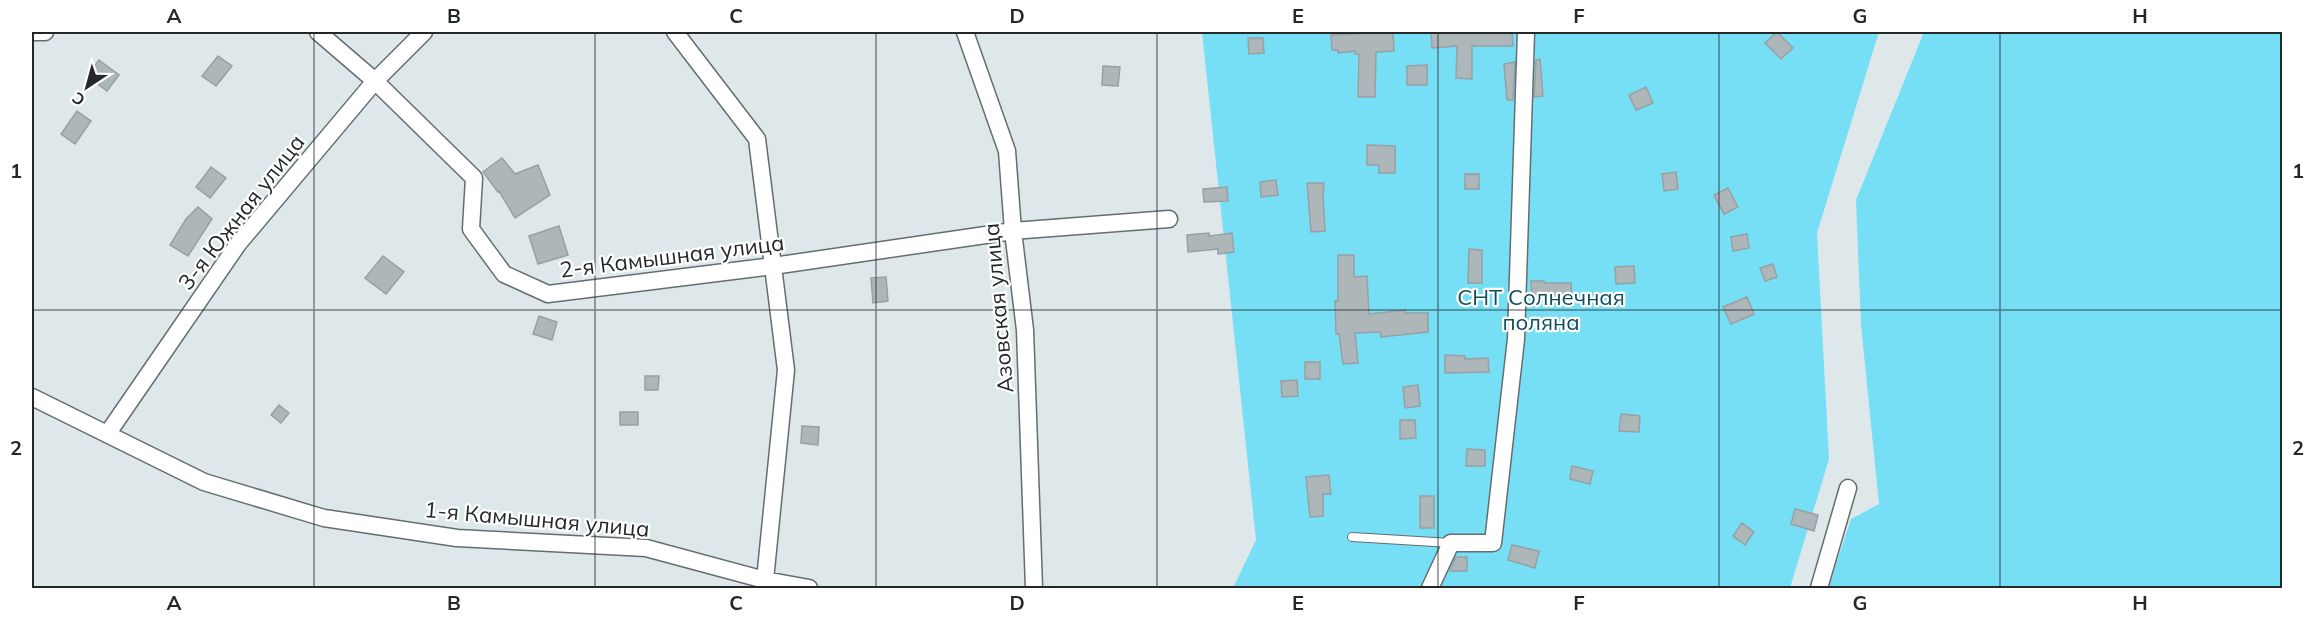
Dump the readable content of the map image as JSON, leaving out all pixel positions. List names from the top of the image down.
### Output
{
  "streets": {
    "street": [
      "3-я Южная улица",
      "2-я Камышная улица",
      "Азовская улица",
      "1-я Камышная улица"
    ]
  },
  "crossings": [
    ["3-я Южная улица", "2-я Камышная улица"],
    ["3-я Южная улица", "1-я Камышная улица"],
    ["2-я Камышная улица", "Азовская улица"]
  ],
  "parks": ["СНТ Солнечная поляна"],
  "north": "bottom left",
  "grid": {
    "columns": [
      "A",
      "B",
      "C",
      "D",
      "E",
      "F",
      "G",
      "H"
    ],
    "rows": ["1", "2"]
  }
}
